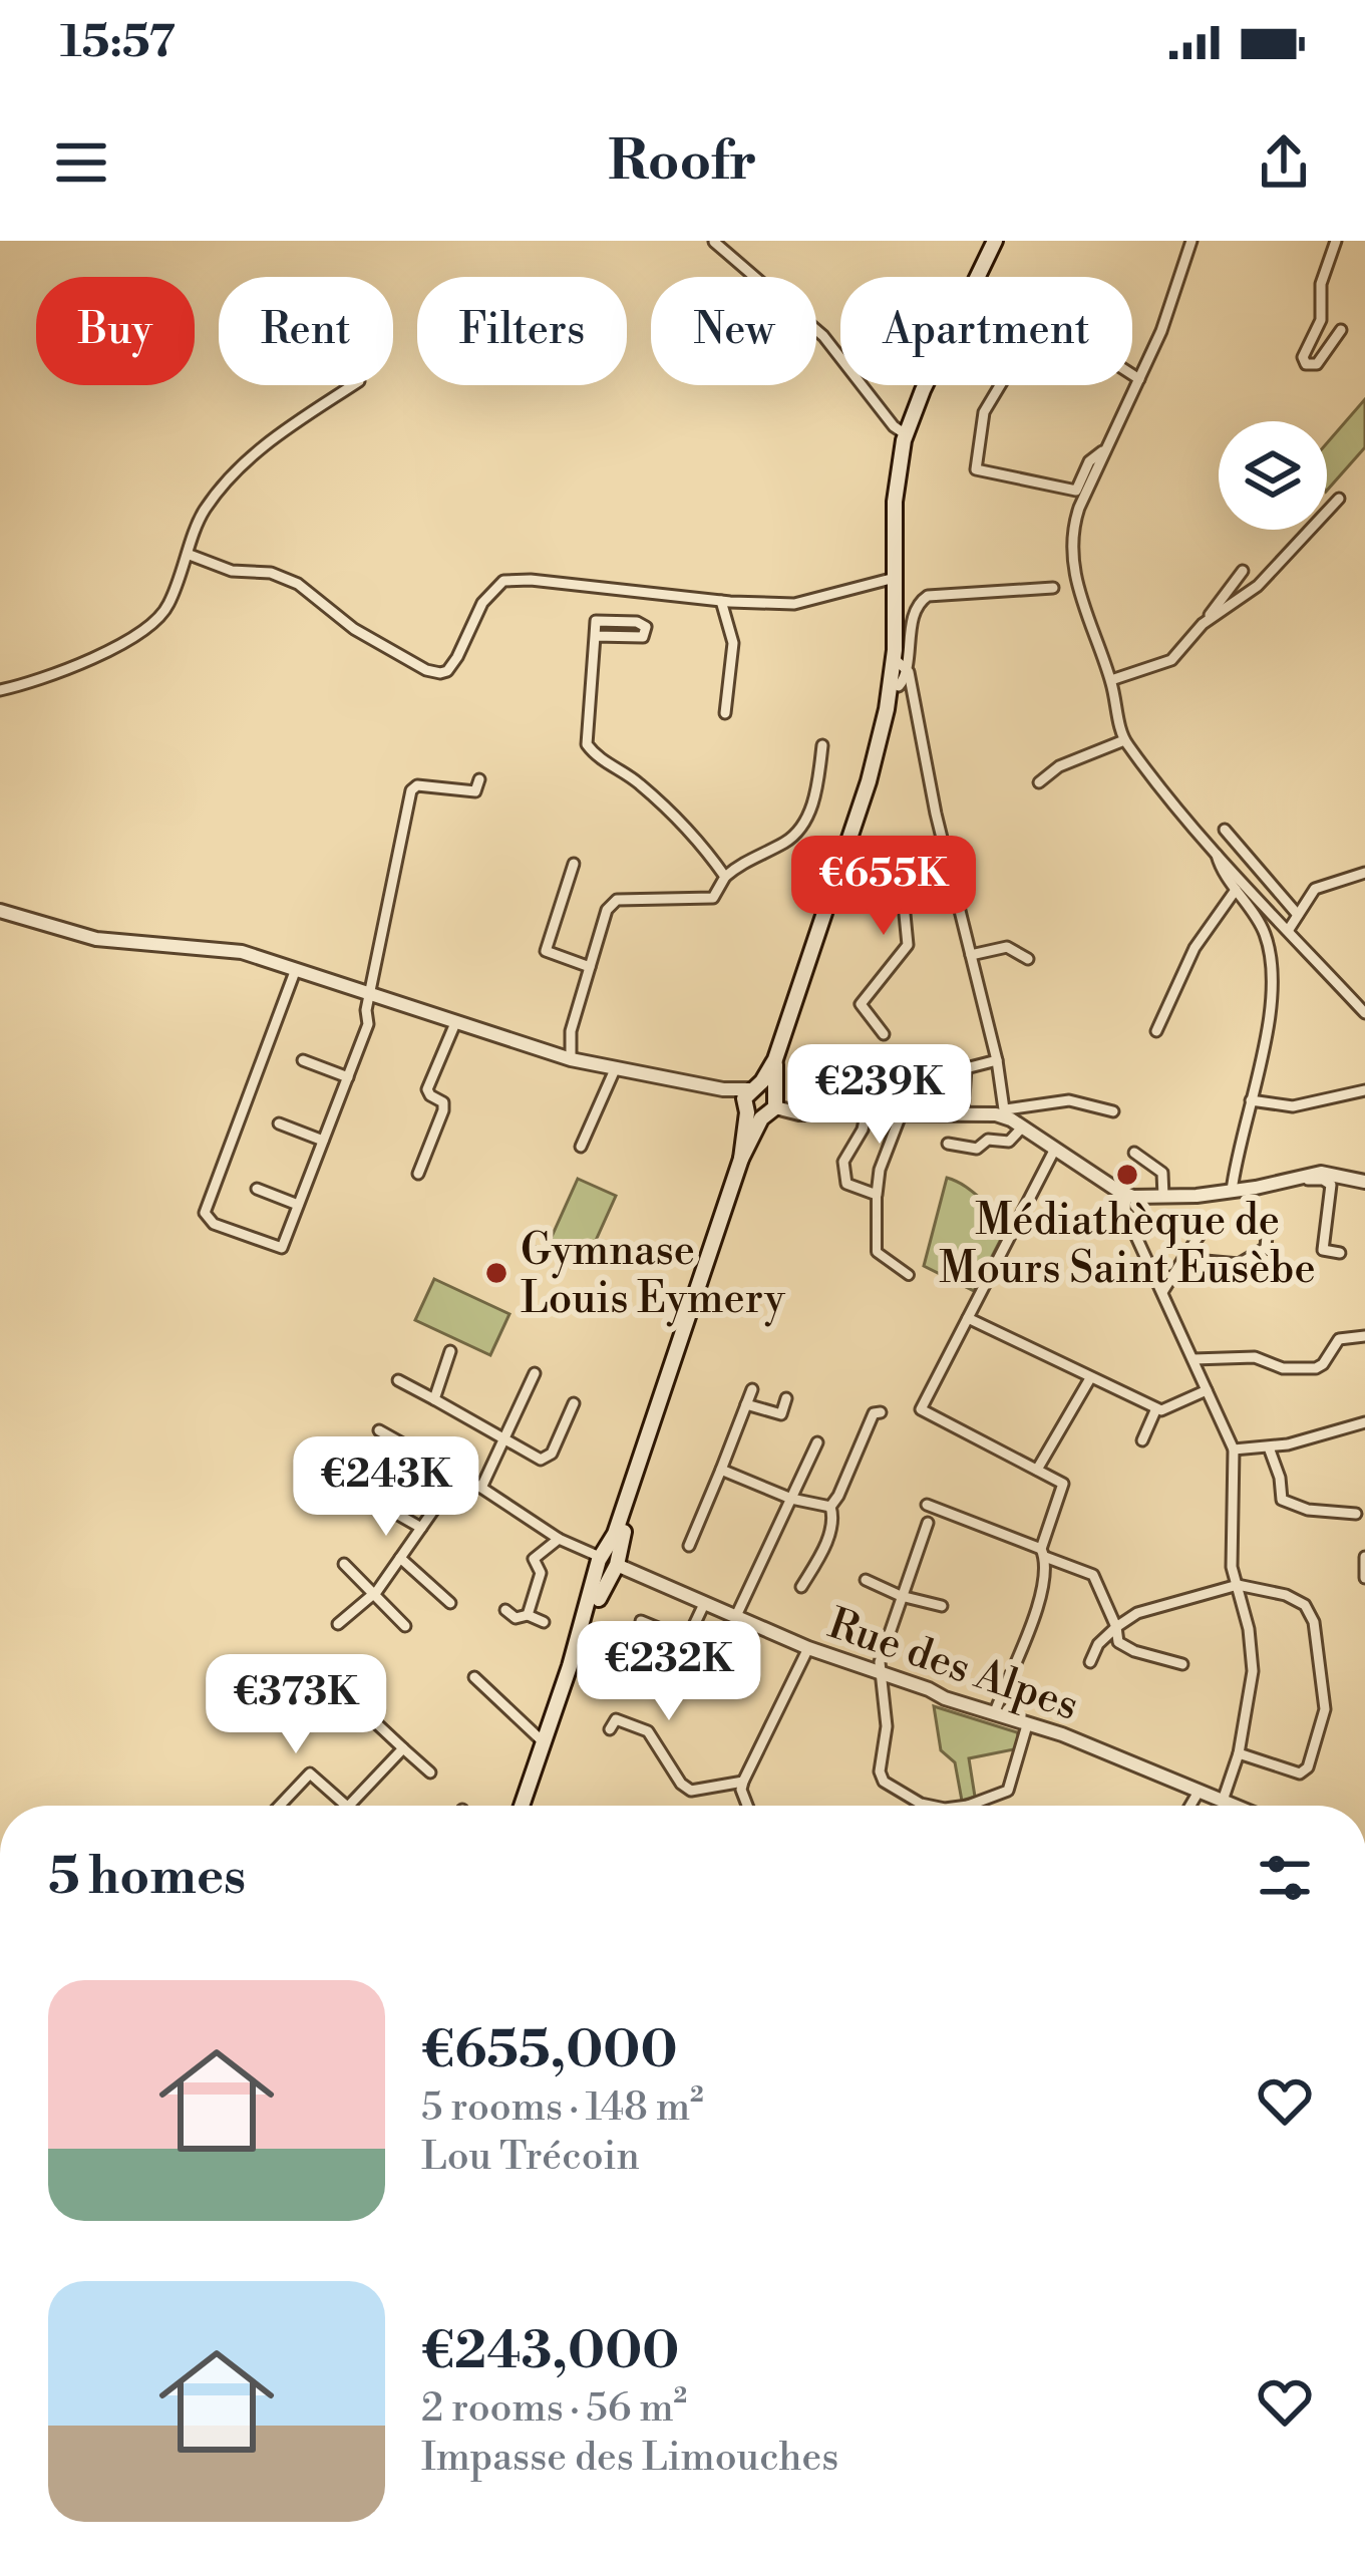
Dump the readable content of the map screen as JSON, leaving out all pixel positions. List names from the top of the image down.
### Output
{
  "streets": {
    "street": ["Rue des Alpes"]
  },
  "places": ["Médiathèque de Mours Saint Eusèbe", "Gymnase Louis Eymery"],
  "page": {
    "status": "15:57",
    "header": "Roofr",
    "chip": [
      "Buy",
      "Rent",
      "Filters",
      "New",
      "Apartment"
    ],
    "price": [
      "€655K",
      "€239K",
      "€243K",
      "€232K",
      "€373K"
    ],
    "heading": "5 homes",
    "list": [
      {
        "name": "€655,000",
        "note": "5 rooms · 148 m² · Lou Trécoin"
      },
      {
        "name": "€243,000",
        "note": "2 rooms · 56 m² · Impasse des Limouches"
      }
    ]
  }
}
